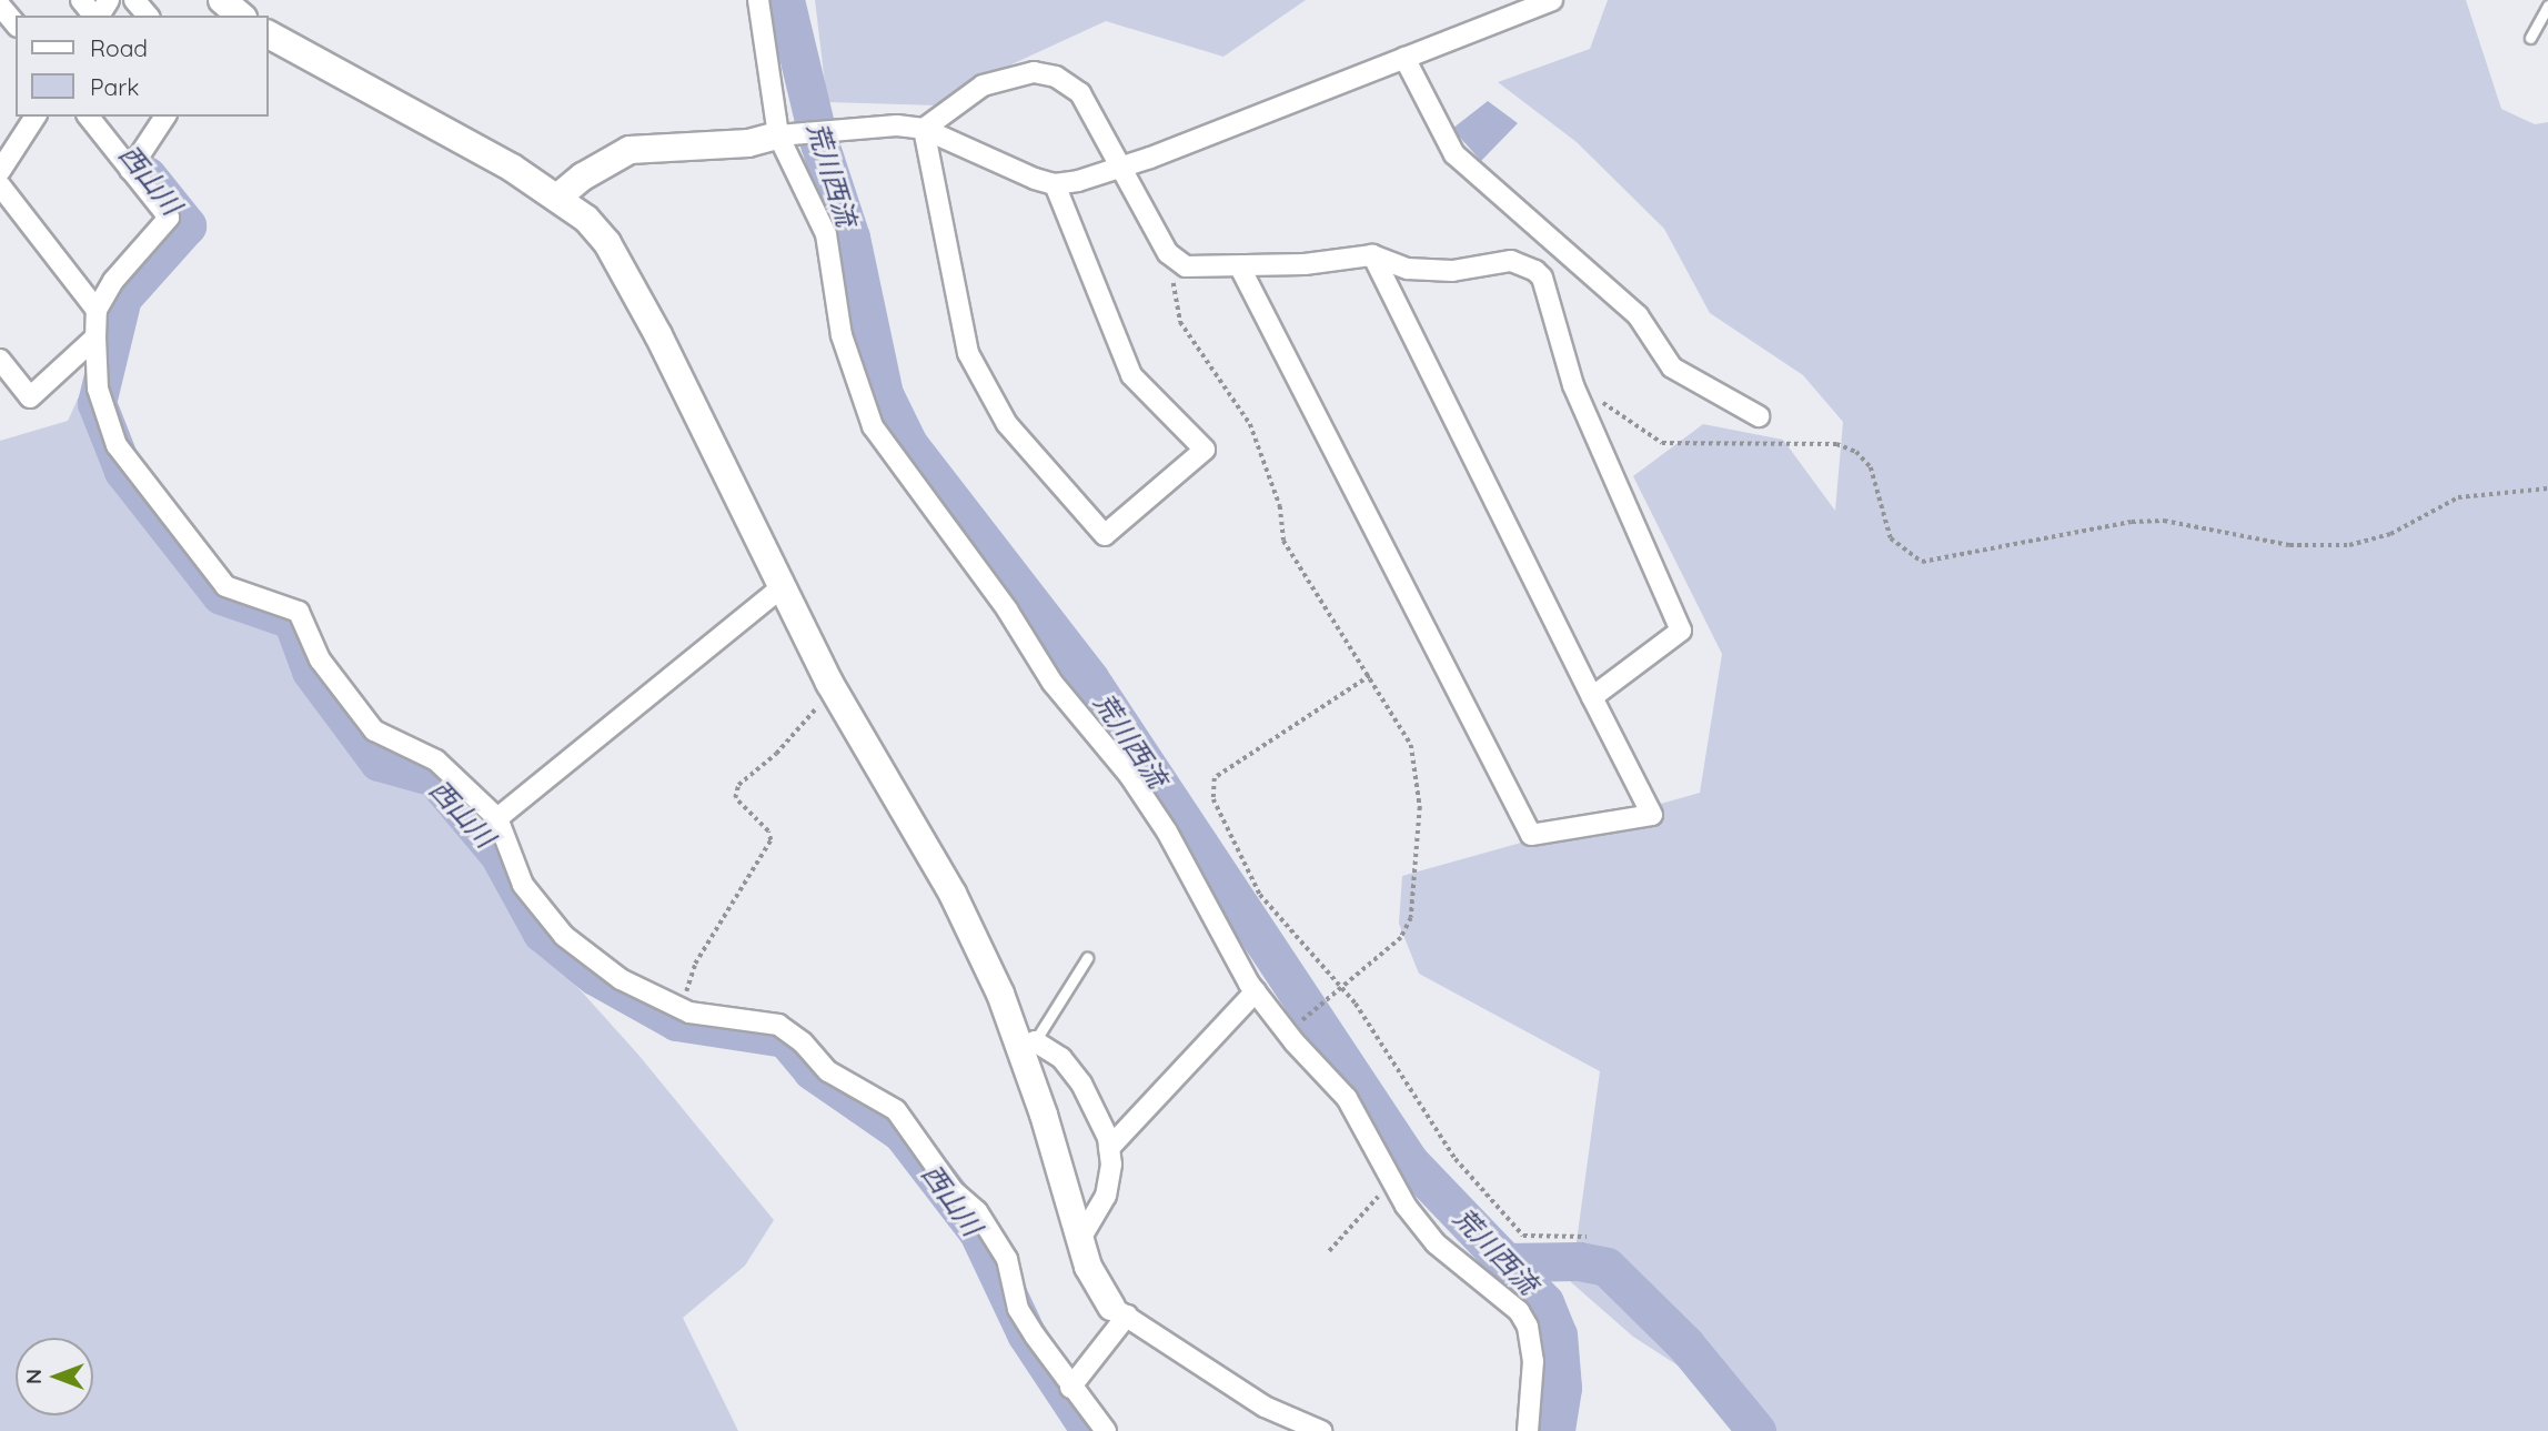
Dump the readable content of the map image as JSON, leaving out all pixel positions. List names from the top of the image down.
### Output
{
  "water": ["荒川西流", "西山川"],
  "legend": ["Road", "Park"],
  "north": "left"
}
